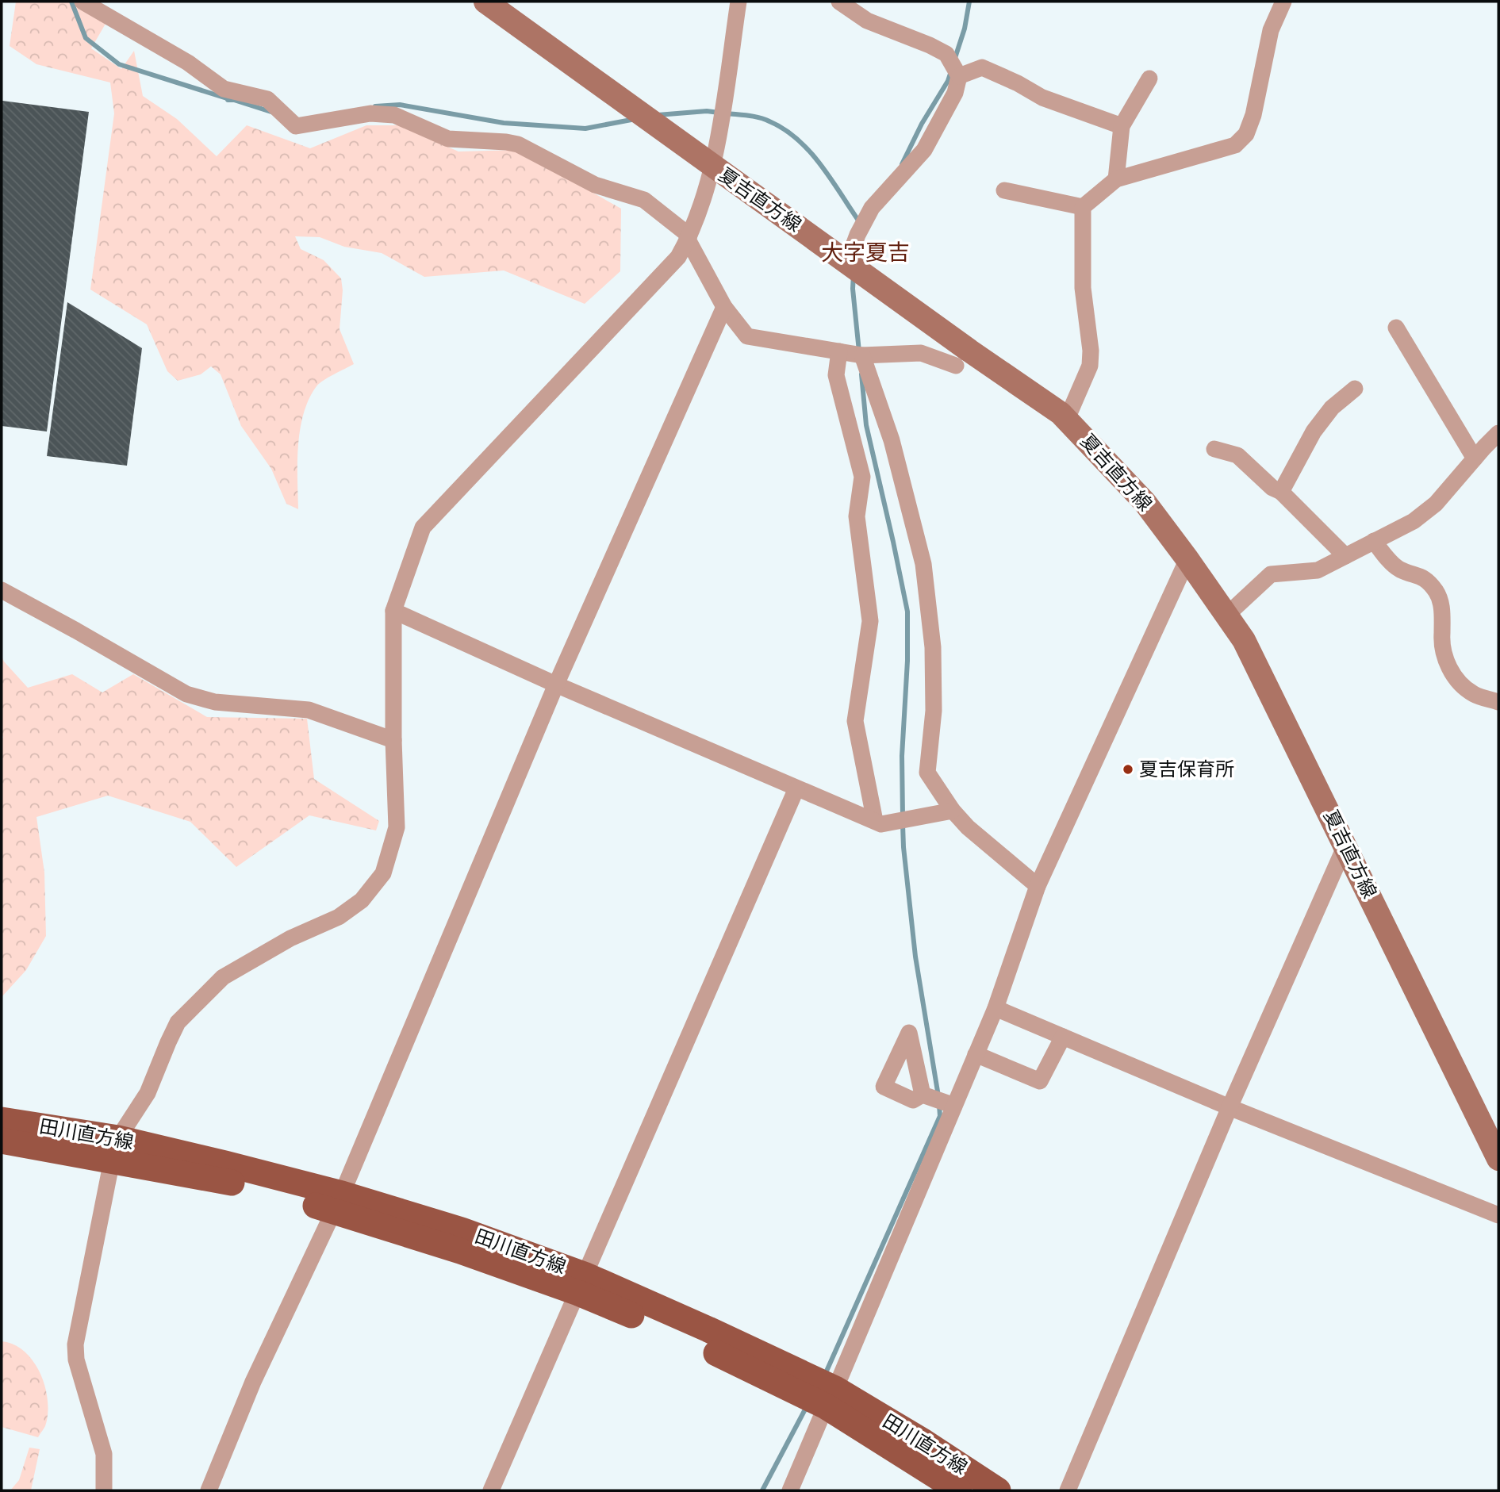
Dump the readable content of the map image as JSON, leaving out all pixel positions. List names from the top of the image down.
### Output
{
  "streets": {
    "main road": ["夏吉直方線", "田川直方線"]
  },
  "districts": ["大字夏吉"],
  "places": ["夏吉保育所"]
}
